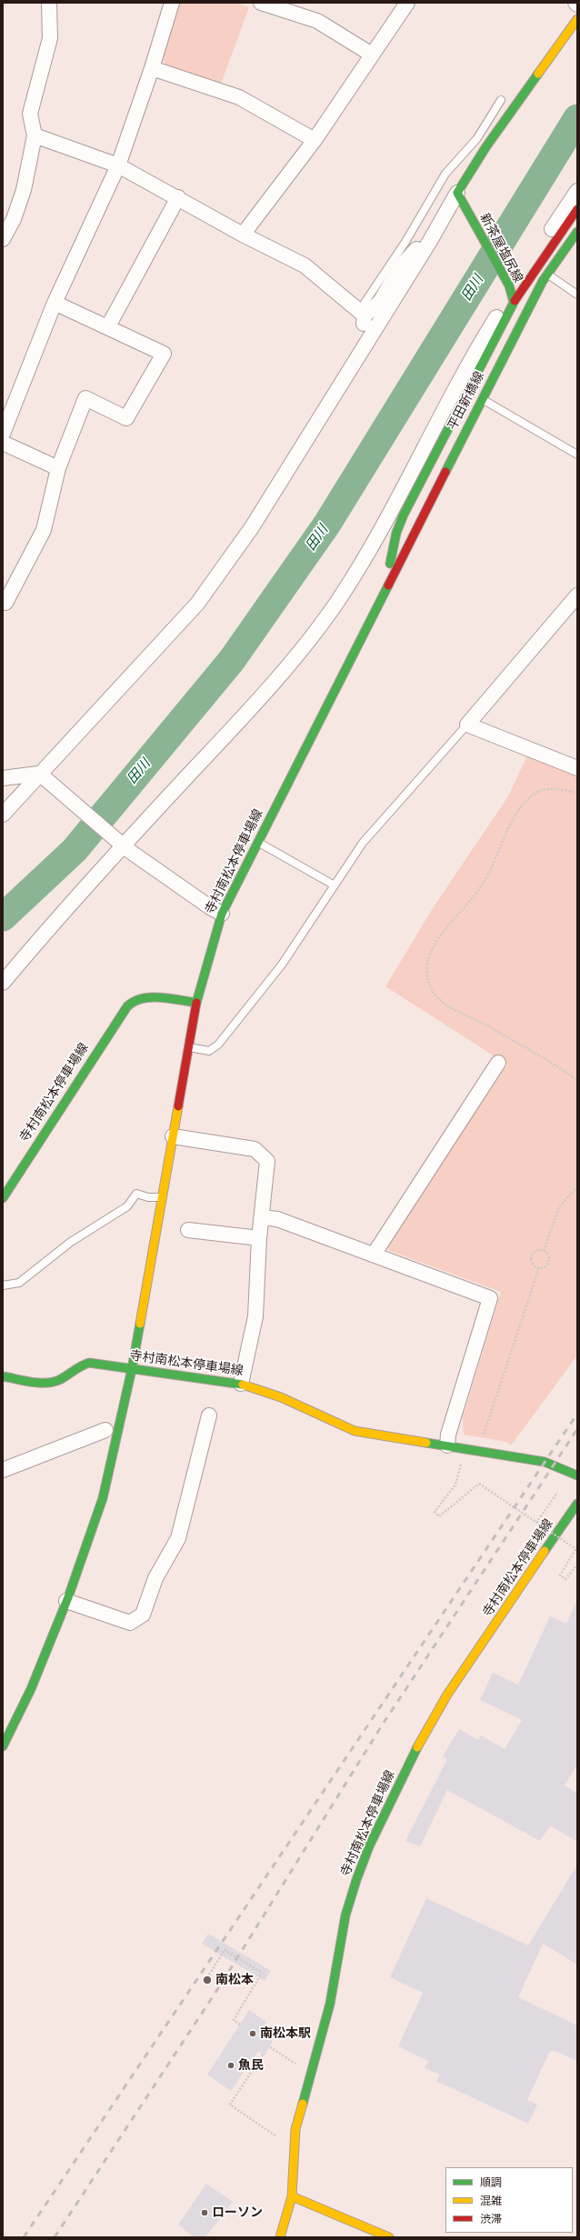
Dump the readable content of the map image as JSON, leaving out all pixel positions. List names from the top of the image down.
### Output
{
  "streets": {
    "main road": ["新茶屋塩尻線", "平田新橋線", "寺村南松本停車場線"]
  },
  "crossings": [
    ["新茶屋塩尻線", "平田新橋線"],
    ["新茶屋塩尻線", "寺村南松本停車場線"],
    ["平田新橋線", "寺村南松本停車場線"]
  ],
  "water": ["田川"],
  "places": [
    "南松本",
    "南松本駅",
    "魚民",
    "ローソン"
  ],
  "legend": ["順調", "混雑", "渋滞"]
}
